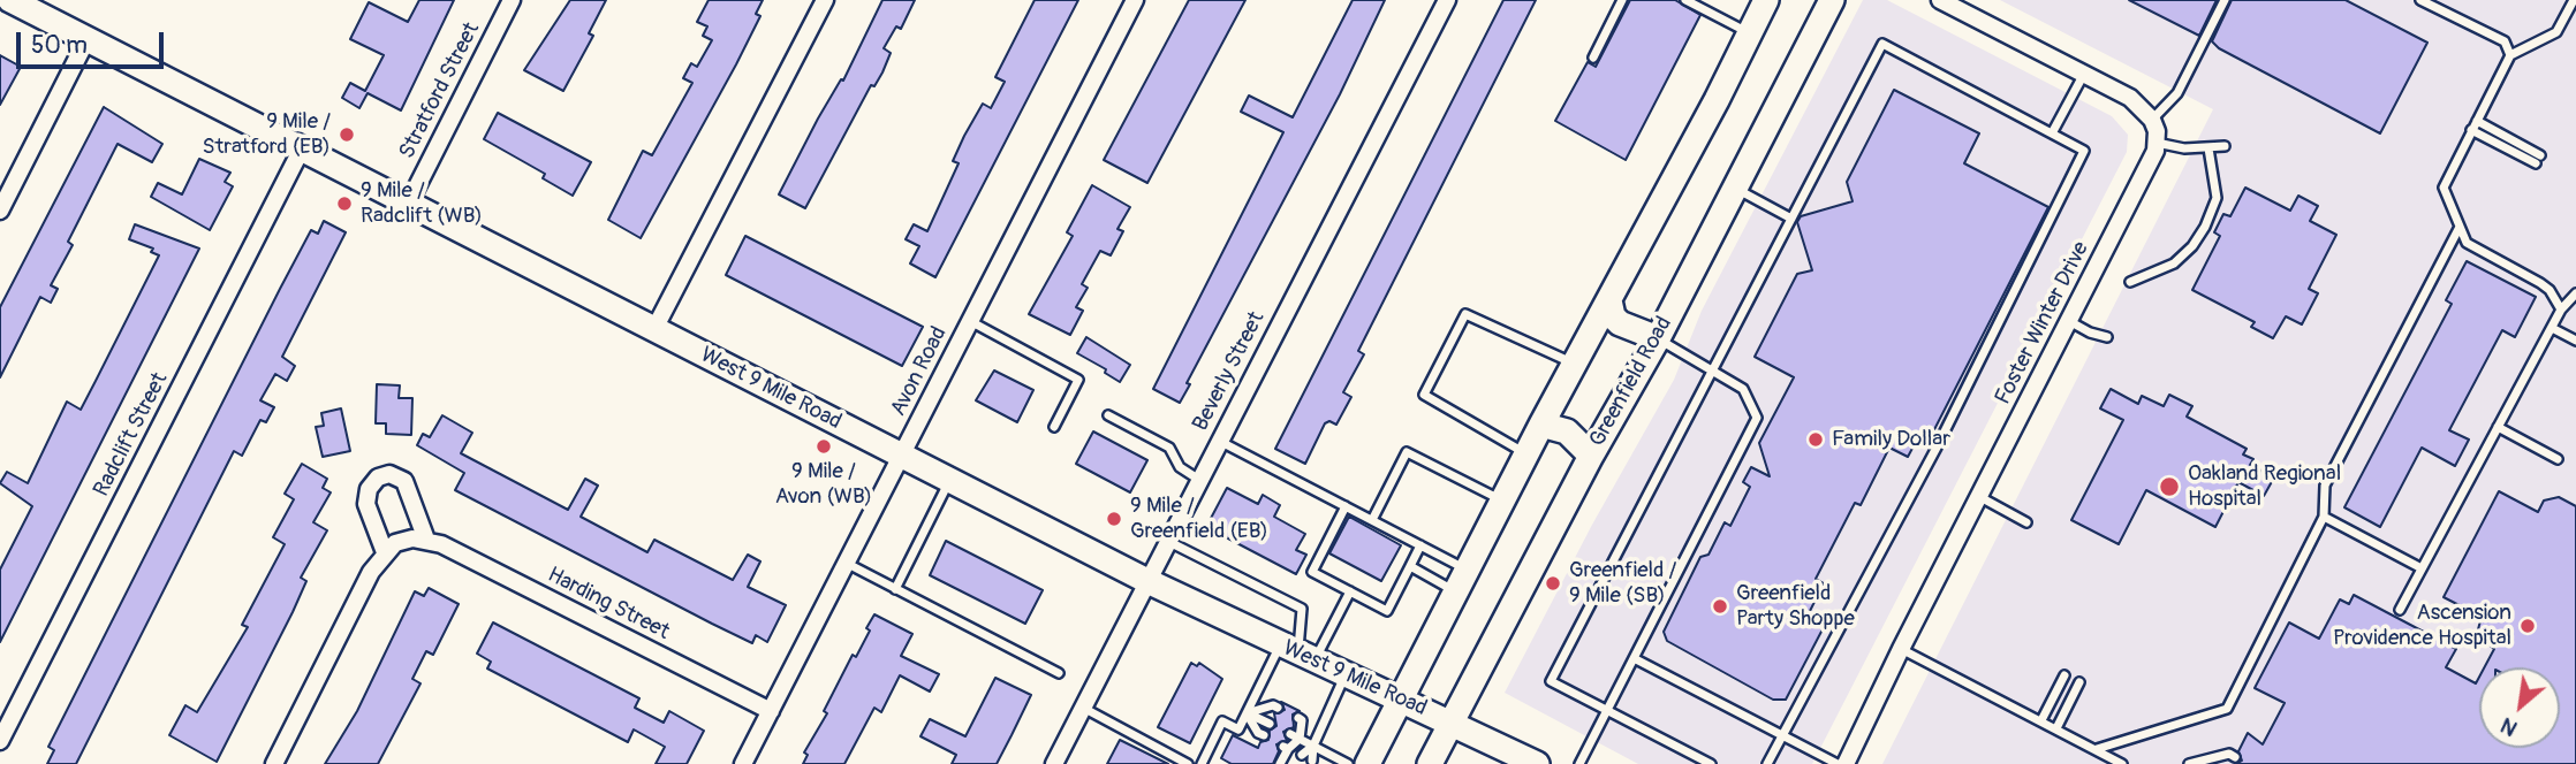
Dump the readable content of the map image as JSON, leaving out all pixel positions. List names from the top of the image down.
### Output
{
  "streets": {
    "main road": ["Greenfield Road", "West 9 Mile Road"],
    "street": [
      "Stratford Street",
      "Foster Winter Drive",
      "Avon Road",
      "Beverly Street",
      "Radclift Street",
      "Harding Street"
    ]
  },
  "crossings": [
    ["Stratford Street", "West 9 Mile Road"],
    ["Avon Road", "West 9 Mile Road"],
    ["Avon Road", "Harding Street"],
    ["Beverly Street", "West 9 Mile Road"],
    ["Greenfield Road", "West 9 Mile Road"],
    ["West 9 Mile Road", "Radclift Street"]
  ],
  "places": [
    "9 Mile / Stratford (EB)",
    "9 Mile / Radclift (WB)",
    "Family Dollar",
    "9 Mile / Avon (WB)",
    "Oakland Regional Hospital",
    "9 Mile / Greenfield (EB)",
    "Greenfield / 9 Mile (SB)",
    "Greenfield Party Shoppe",
    "Ascension Providence Hospital"
  ],
  "scale_bar": "50 m",
  "north": "bottom left"
}
